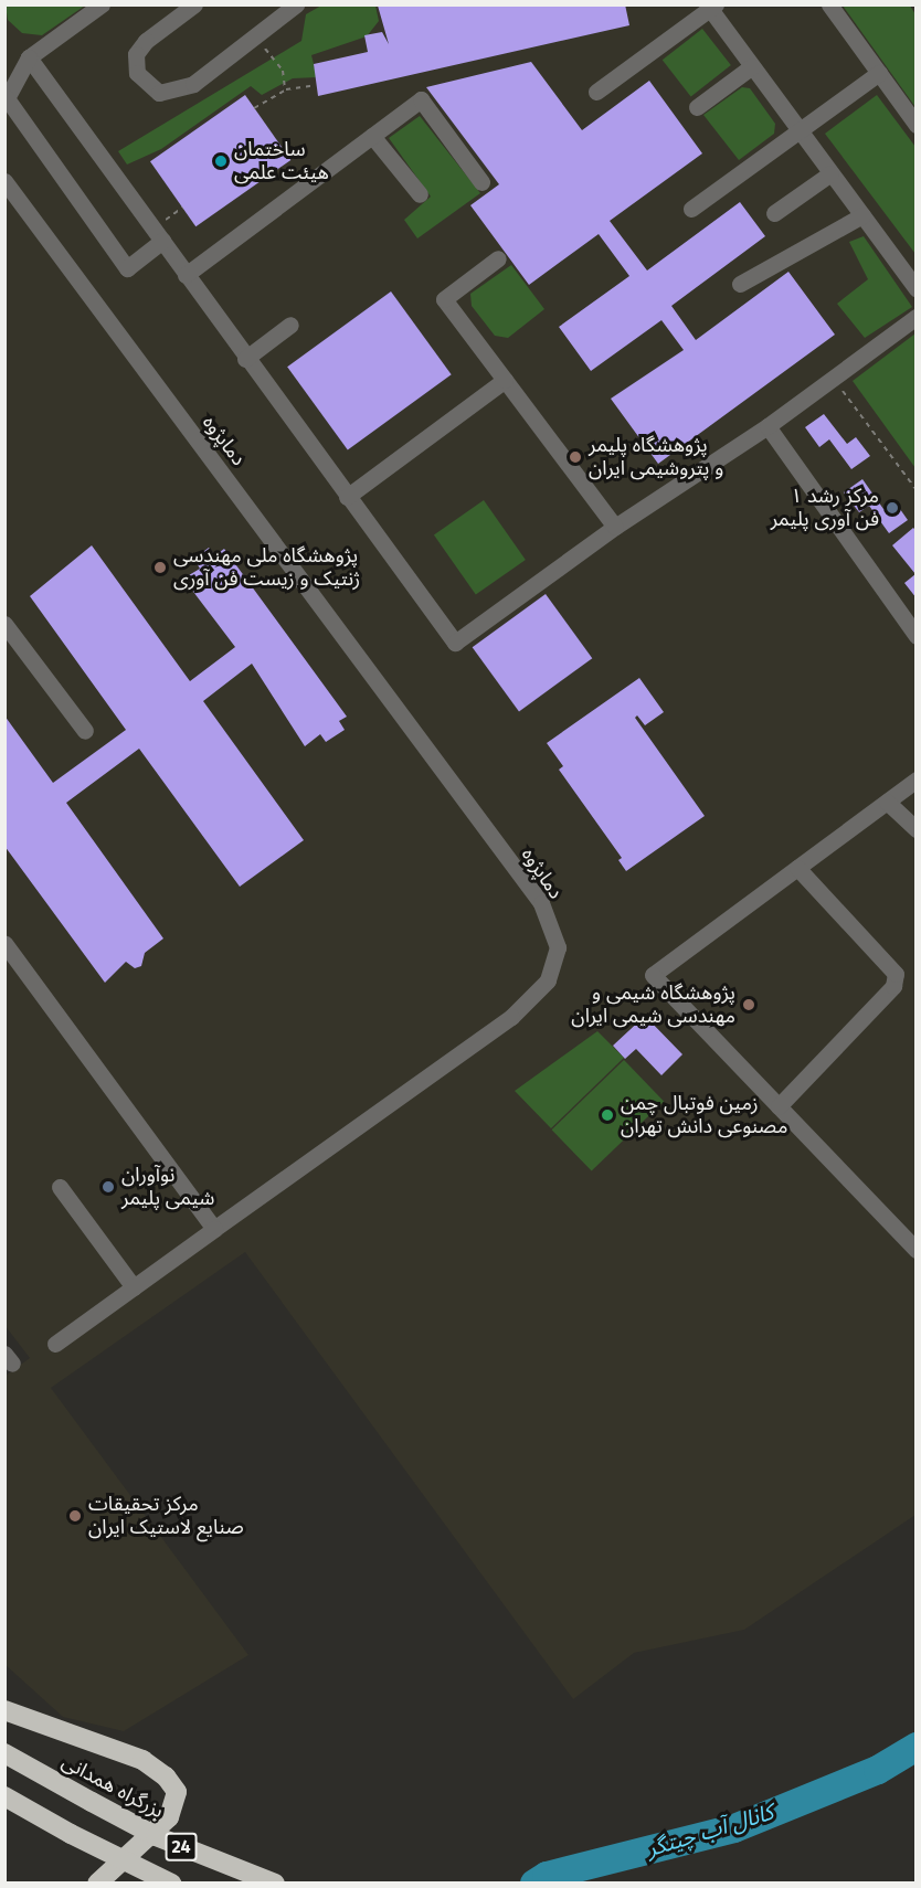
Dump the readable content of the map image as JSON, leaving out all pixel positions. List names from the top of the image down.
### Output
{
  "streets": {
    "highway": ["بزرگراه همدانی", "24"],
    "street": ["دماپژوه"]
  },
  "water": ["کانال آب چیتگر"],
  "places": [
    "ساختمان هیئت علمی",
    "پژوهشگاه پلیمر و پتروشیمی ایران",
    "۱ مرکز رشد فن آوری پلیمر",
    "پژوهشگاه ملی مهندسی ژنتیک و زیست فن آوری",
    "پژوهشگاه شیمی و مهندسی شیمی ایران",
    "زمین فوتبال چمن مصنوعی دانش تهران",
    "نوآوران شیمی پلیمر",
    "مرکز تحقیقات صنایع لاستیک ایران"
  ]
}
